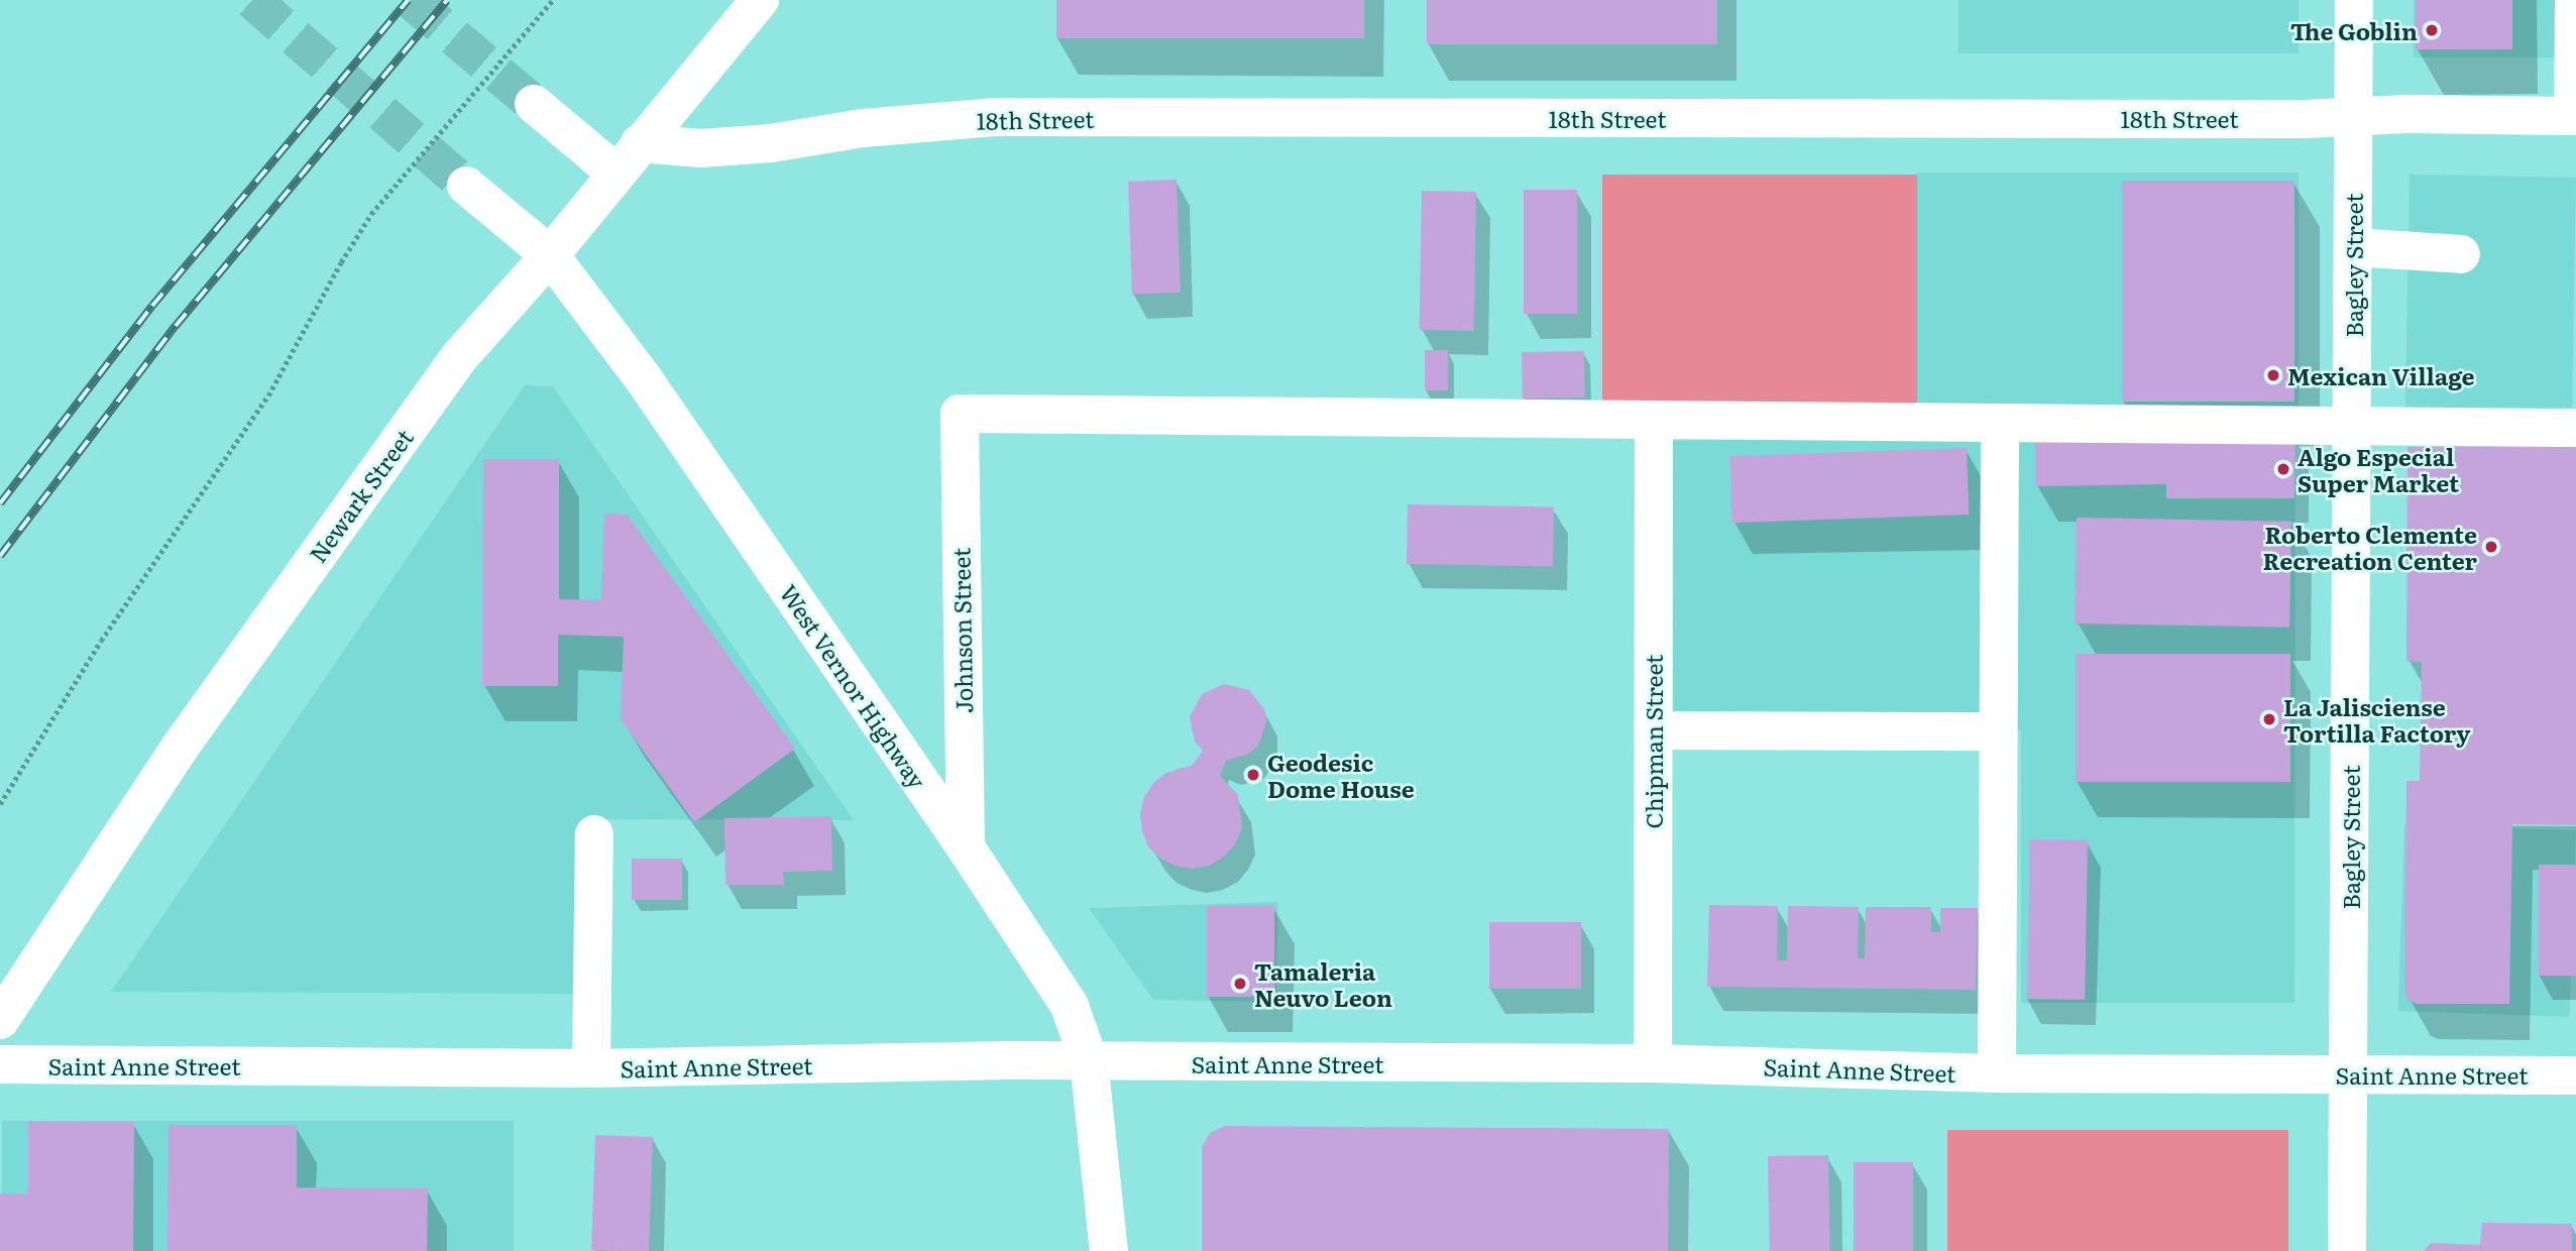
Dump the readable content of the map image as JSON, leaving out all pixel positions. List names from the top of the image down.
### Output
{
  "streets": {
    "street": [
      "18th Street",
      "Bagley Street",
      "Newark Street",
      "Johnson Street",
      "West Vernor Highway",
      "Chipman Street",
      "Saint Anne Street"
    ]
  },
  "crossings": [
    ["18th Street", "Bagley Street"],
    ["18th Street", "Newark Street"],
    ["Bagley Street", "Saint Anne Street"],
    ["Newark Street", "West Vernor Highway"],
    ["Johnson Street", "West Vernor Highway"],
    ["Johnson Street", "Chipman Street"],
    ["West Vernor Highway", "Saint Anne Street"],
    ["Chipman Street", "Saint Anne Street"]
  ],
  "places": [
    "The Goblin",
    "Mexican Village",
    "Algo Especial Super Market",
    "Roberto Clemente Recreation Center",
    "La Jalisciense Tortilla Factory",
    "Geodesic Dome House",
    "Tamaleria Neuvo Leon"
  ]
}
